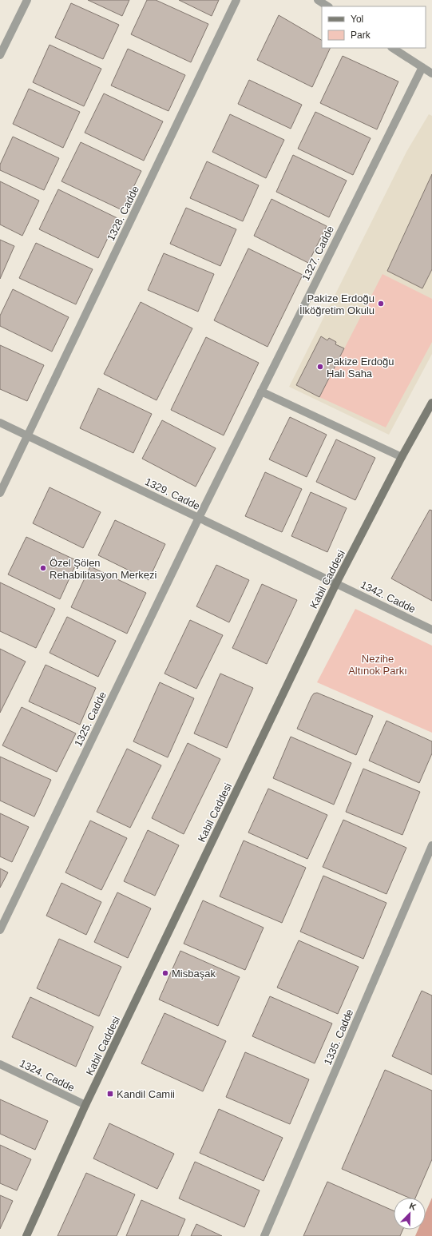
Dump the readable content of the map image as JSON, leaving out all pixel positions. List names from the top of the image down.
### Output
{
  "streets": {
    "main road": ["Kabil Caddesi"],
    "street": [
      "1328. Cadde",
      "1327. Cadde",
      "1329. Cadde",
      "1342. Cadde",
      "1325. Cadde",
      "1335. Cadde",
      "1324. Cadde"
    ]
  },
  "crossings": [
    ["1328. Cadde", "1329. Cadde"],
    ["1327. Cadde", "1329. Cadde"],
    ["1327. Cadde", "1325. Cadde"],
    ["1329. Cadde", "Kabil Caddesi"],
    ["1329. Cadde", "1342. Cadde"],
    ["1329. Cadde", "1325. Cadde"],
    ["Kabil Caddesi", "1342. Cadde"],
    ["Kabil Caddesi", "1324. Cadde"]
  ],
  "parks": ["Nezihe Altınok Parkı"],
  "places": {
    "other": [
      "Pakize Erdoğu İlköğretim Okulu",
      "Pakize Erdoğu Halı Saha",
      "Özel Şölen Rehabilitasyon Merkezi",
      "Misbaşak"
    ],
    "transit": ["Kandil Camii"]
  },
  "legend": ["Yol", "Park"],
  "north": "top right"
}
